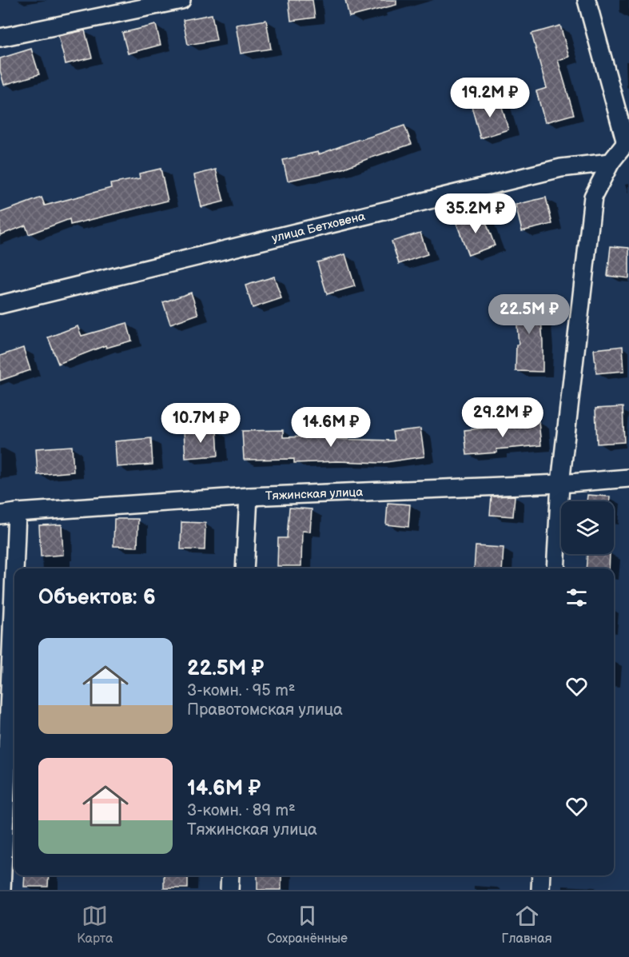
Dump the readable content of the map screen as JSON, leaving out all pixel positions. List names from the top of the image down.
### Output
{
  "streets": {
    "street": ["улица Бетховена", "Тяжинская улица"]
  },
  "page": {
    "price": [
      "19.2M ₽",
      "35.2M ₽",
      "22.5M ₽",
      "29.2M ₽",
      "10.7M ₽",
      "14.6M ₽"
    ],
    "heading": "Объектов: 6",
    "list": [
      {
        "name": "22.5M ₽",
        "note": "3-комн. · 95 m² · Правотомская улица"
      },
      {
        "name": "14.6M ₽",
        "note": "3-комн. · 89 m² · Тяжинская улица"
      }
    ],
    "tabs": ["Карта", "Сохранённые", "Главная"]
  }
}
